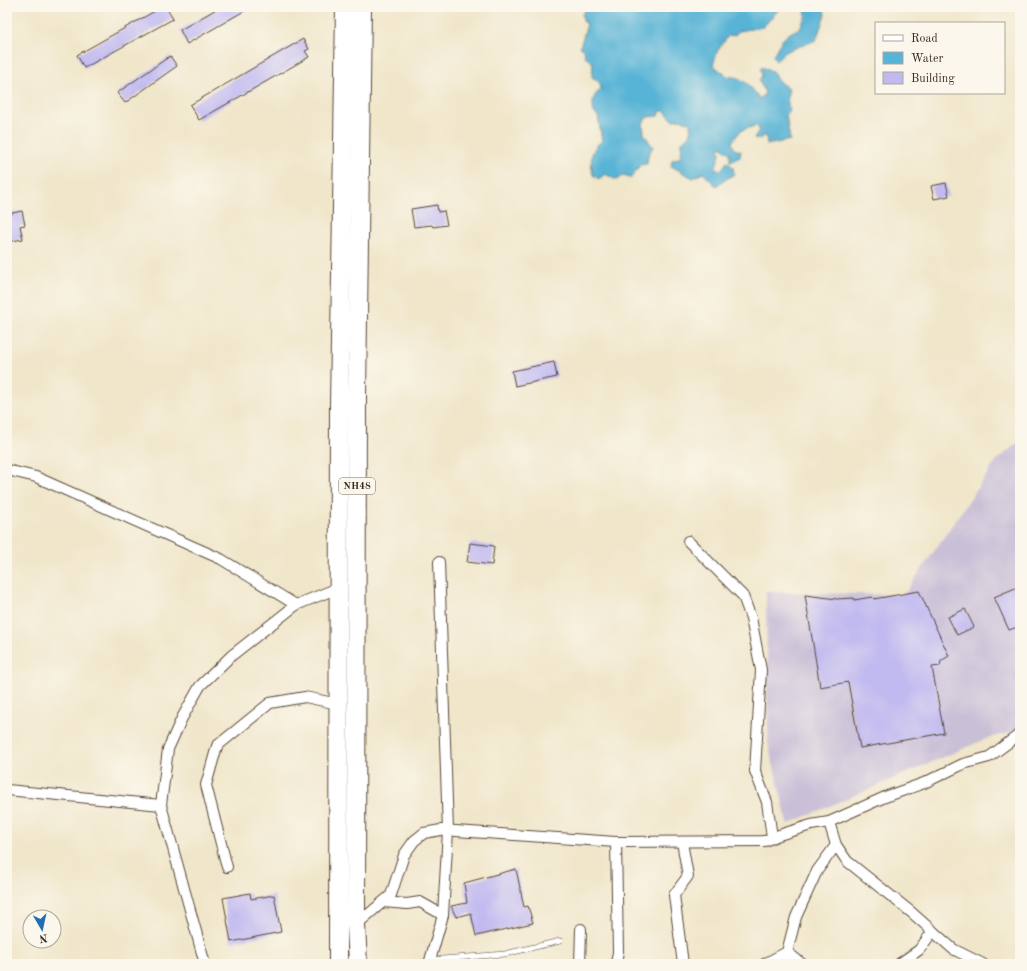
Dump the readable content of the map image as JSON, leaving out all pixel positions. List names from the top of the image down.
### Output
{
  "streets": {
    "highway": ["NH48"]
  },
  "legend": ["Road", "Water", "Building"],
  "north": "bottom"
}
